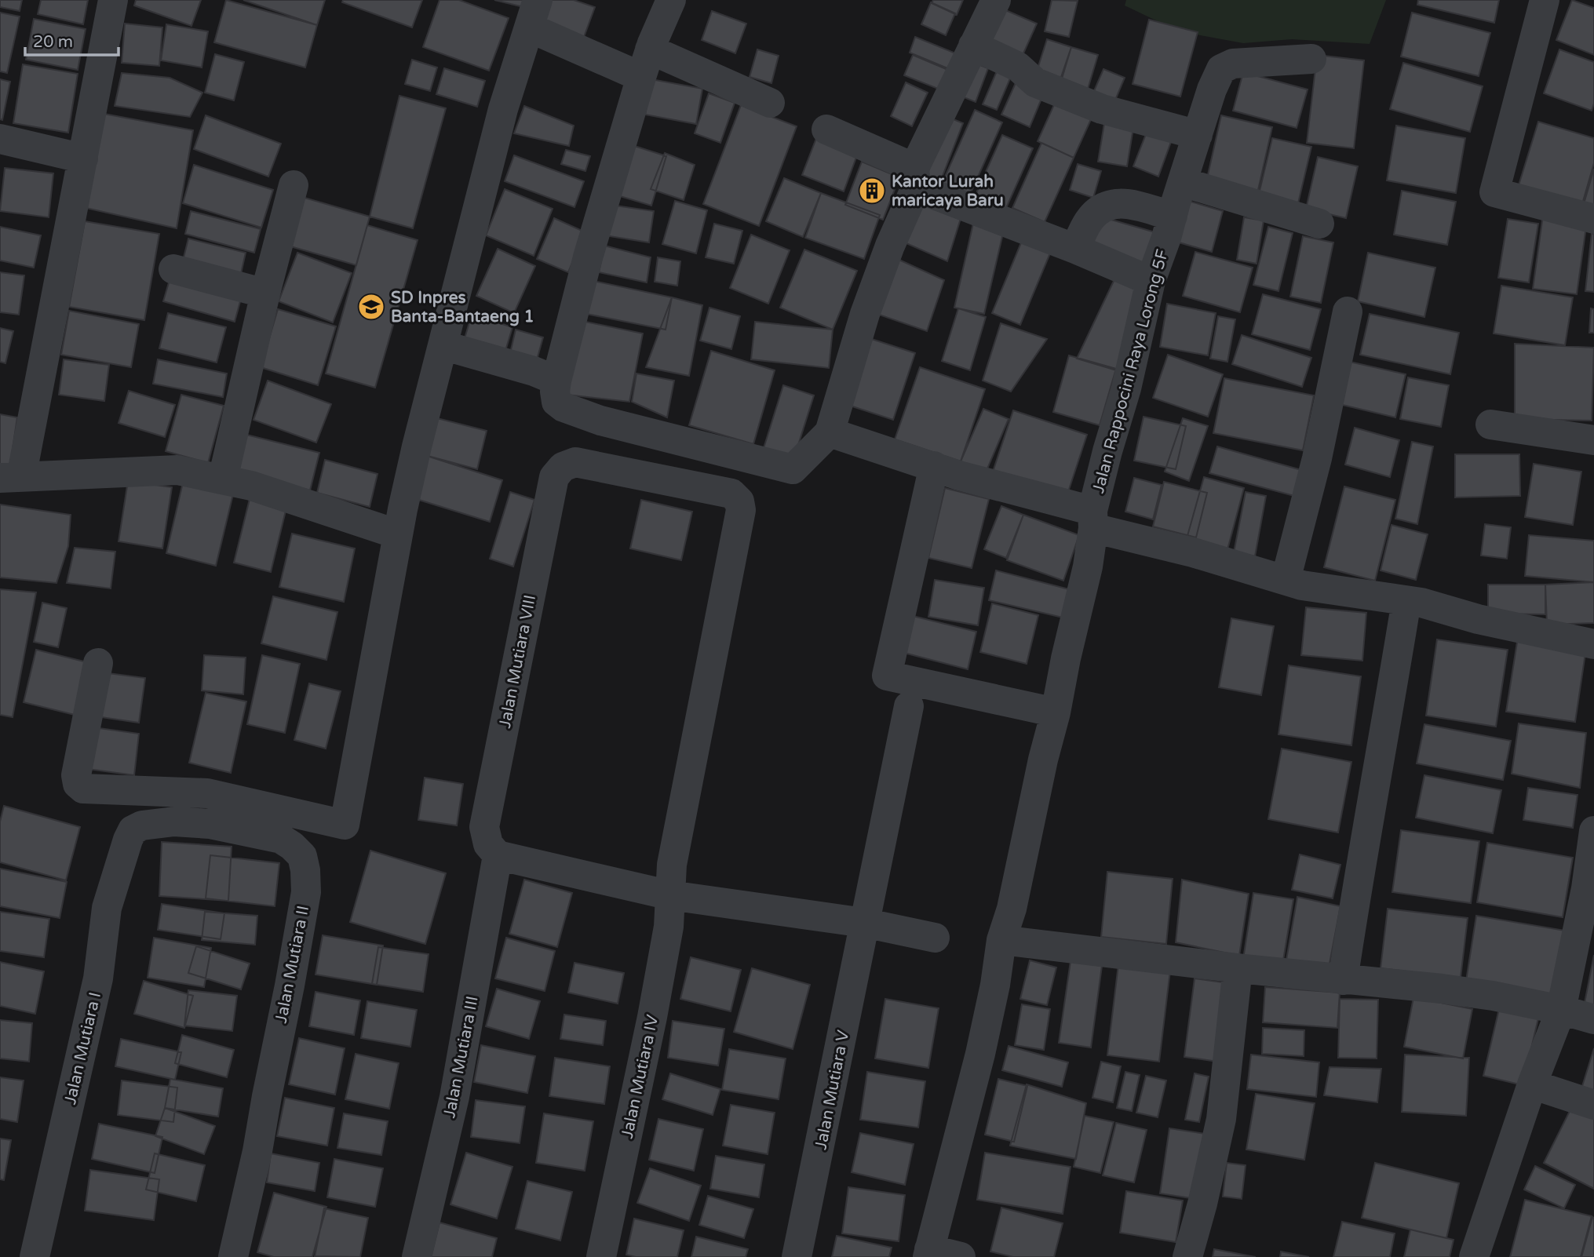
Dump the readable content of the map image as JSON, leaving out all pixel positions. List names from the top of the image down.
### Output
{
  "streets": {
    "street": [
      "Jalan Rappocini Raya Lorong 5F",
      "Jalan Mutiara VIII",
      "Jalan Mutiara II",
      "Jalan Mutiara I",
      "Jalan Mutiara III",
      "Jalan Mutiara IV",
      "Jalan Mutiara V"
    ]
  },
  "crossings": [
    ["Jalan Mutiara VIII", "Jalan Mutiara III"],
    ["Jalan Mutiara VIII", "Jalan Mutiara IV"],
    ["Jalan Mutiara II", "Jalan Mutiara I"]
  ],
  "places": {
    "building": ["Kantor Lurah maricaya Baru"],
    "school or university": ["SD Inpres Banta-Bantaeng 1"]
  },
  "scale_bar": "20 m"
}
